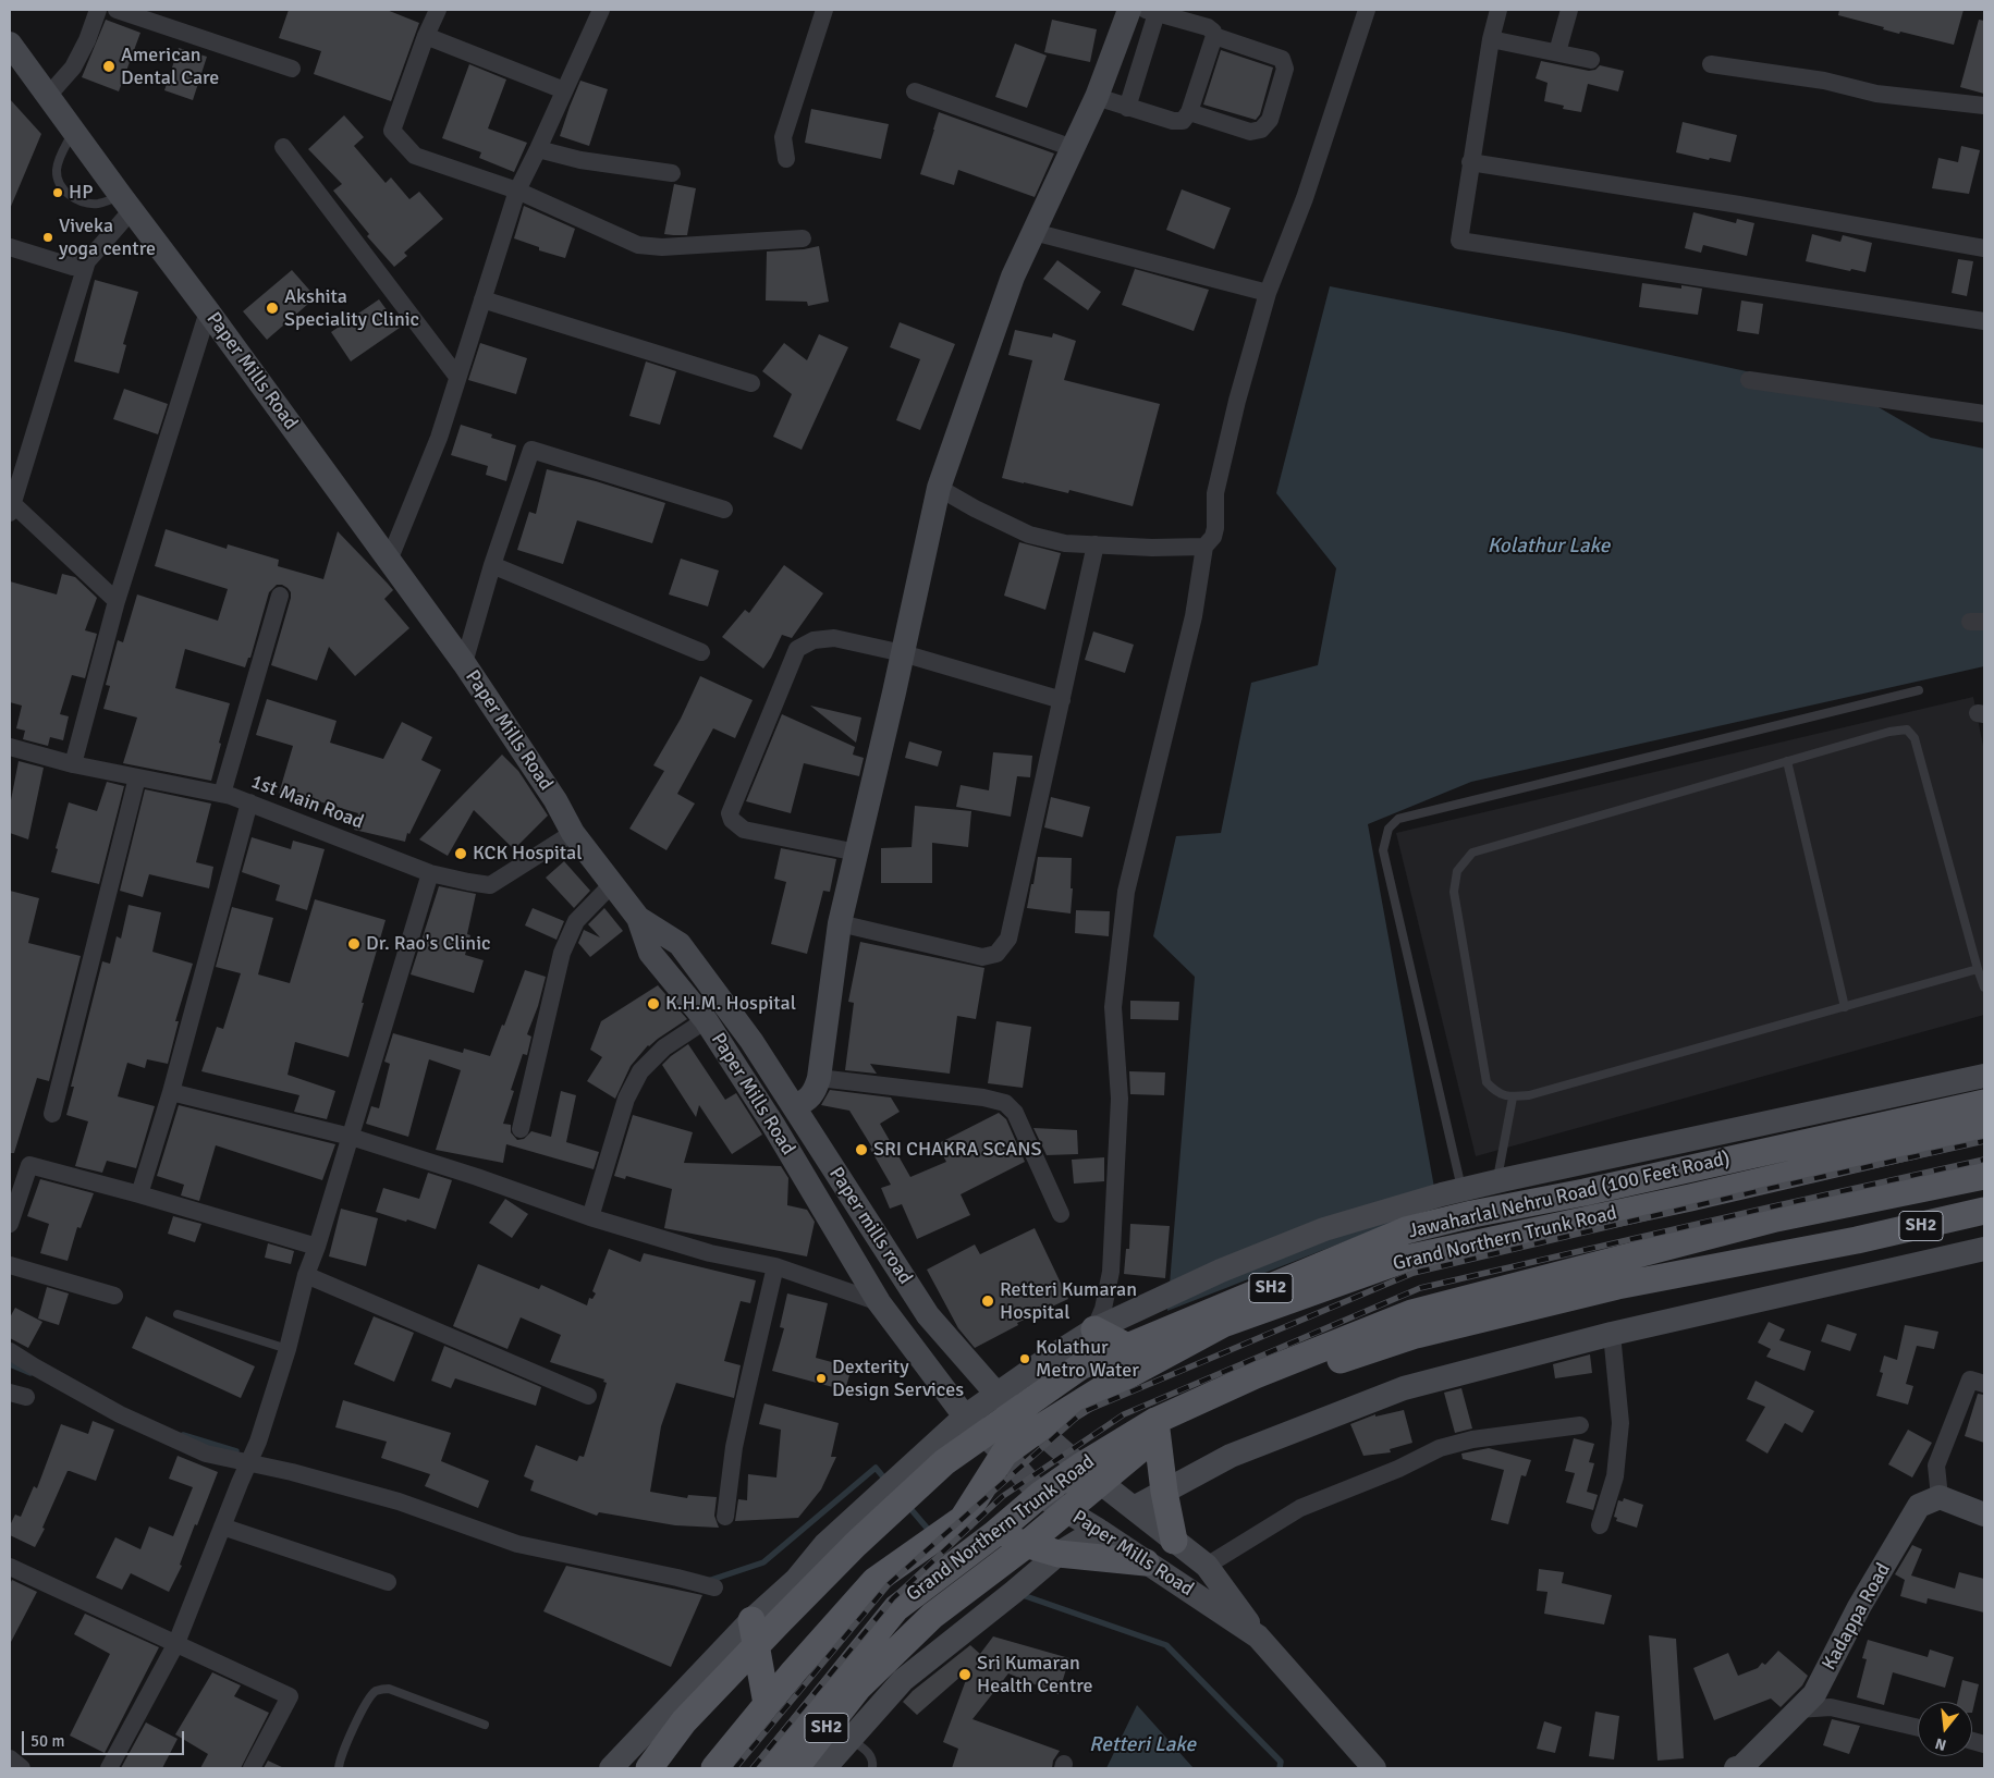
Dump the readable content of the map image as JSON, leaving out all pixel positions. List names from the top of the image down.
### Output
{
  "streets": {
    "main road": ["Jawaharlal Nehru Road (100 Feet Road)", "SH2", "Grand Northern Trunk Road"],
    "street": [
      "Paper Mills Road",
      "1st Main Road",
      "Paper mills road",
      "Kadappa Road"
    ]
  },
  "crossings": [
    ["Paper Mills Road", "1st Main Road"],
    ["Paper Mills Road", "Paper mills road"],
    ["Paper Mills Road", "Grand Northern Trunk Road"],
    ["Paper mills road", "Grand Northern Trunk Road"],
    ["SH2", "Grand Northern Trunk Road"]
  ],
  "water": ["Kolathur Lake", "Retteri Lake"],
  "places": [
    "American Dental Care",
    "HP",
    "Viveka yoga centre",
    "Akshita Speciality Clinic",
    "KCK Hospital",
    "Dr. Rao's Clinic",
    "K.H.M. Hospital",
    "SRI CHAKRA SCANS",
    "Retteri Kumaran Hospital",
    "Kolathur Metro Water",
    "Dexterity Design Services",
    "Sri Kumaran Health Centre"
  ],
  "scale_bar": "50 m",
  "north": "bottom"
}
